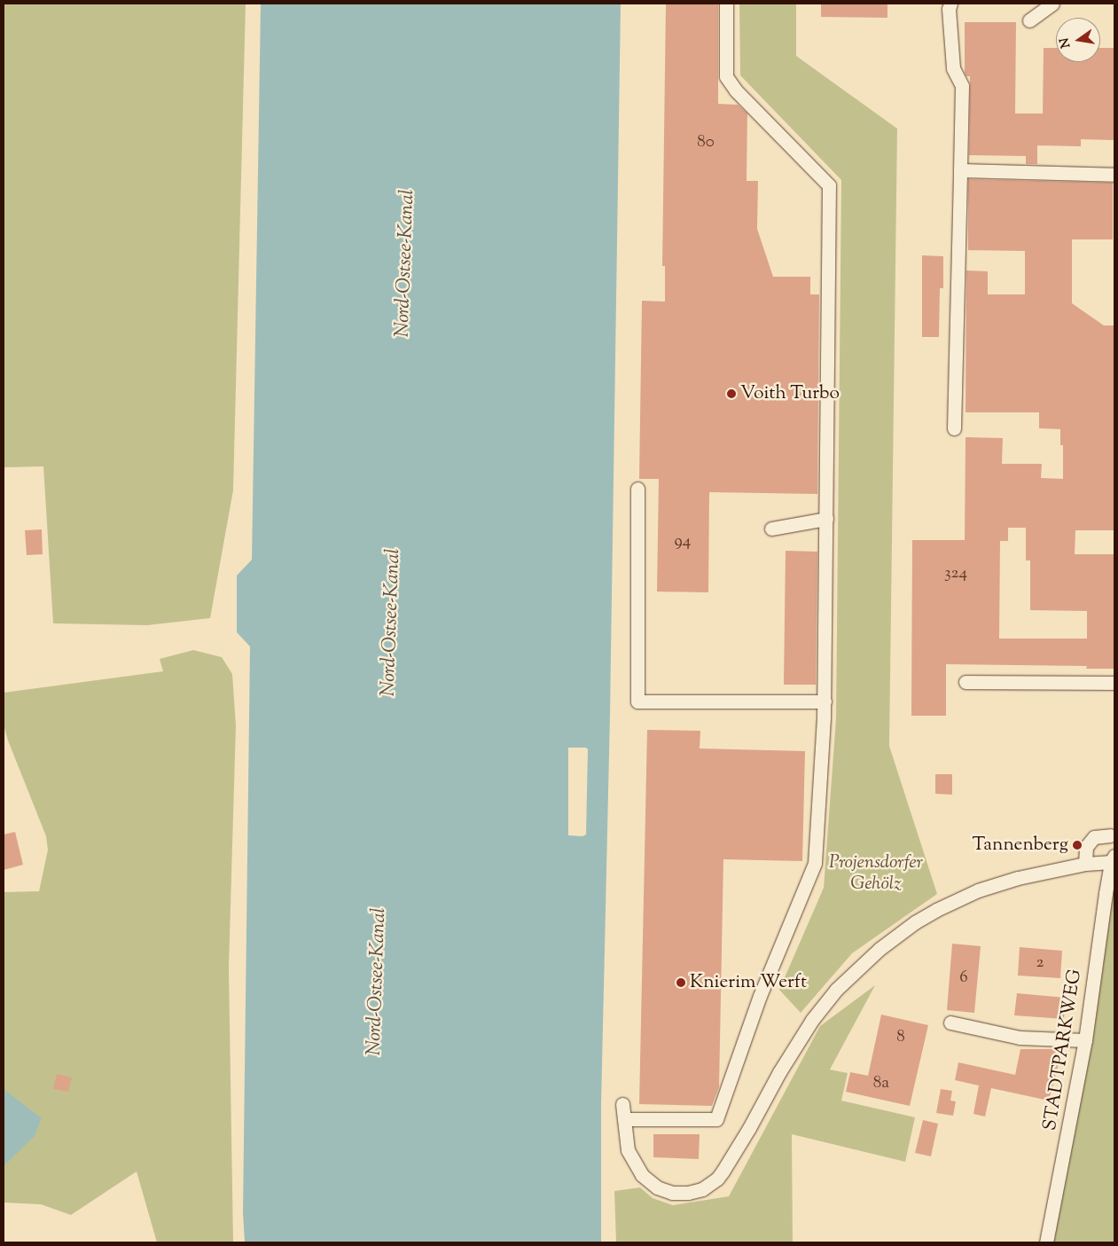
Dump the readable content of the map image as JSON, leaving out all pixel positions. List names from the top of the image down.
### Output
{
  "streets": {
    "street": ["STADTPARKWEG"]
  },
  "water": ["Nord-Ostsee-Kanal"],
  "parks": ["Projensdorfer Gehölz"],
  "places": ["Voith Turbo", "Tannenberg", "Knierim Werft"],
  "house_numbers": [
    "80",
    "94",
    "324",
    "2",
    "6",
    "8",
    "8a"
  ],
  "north": "left"
}
